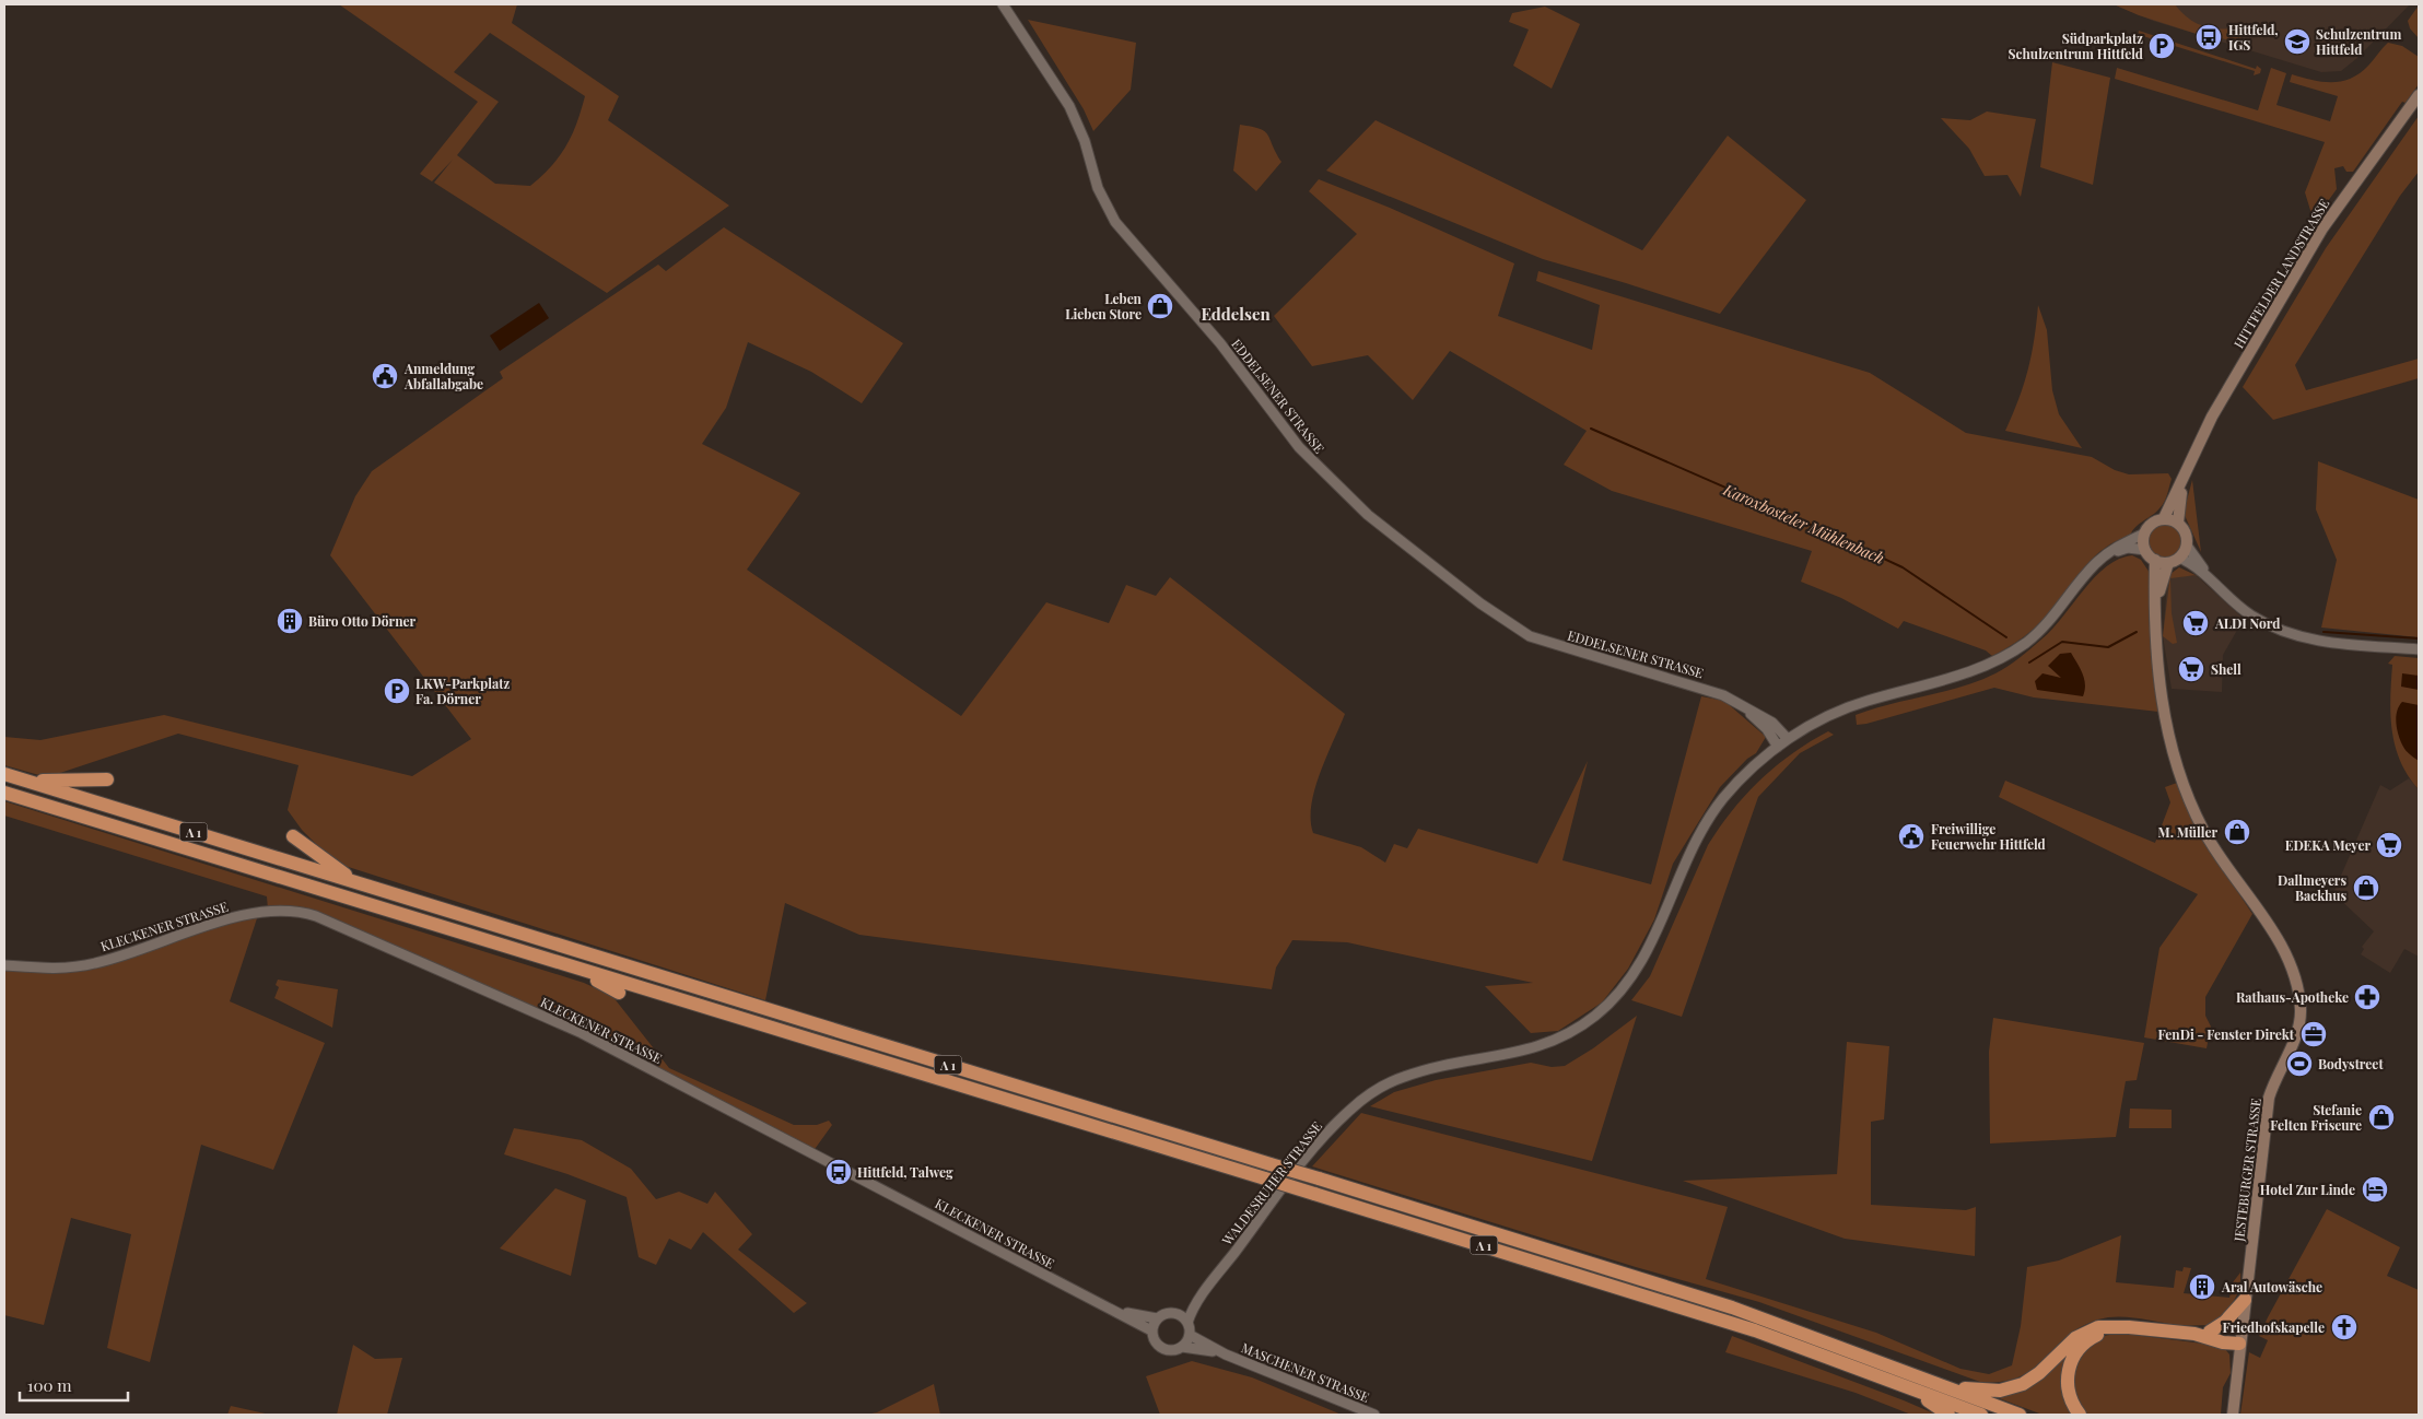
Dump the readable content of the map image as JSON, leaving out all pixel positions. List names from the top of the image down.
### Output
{
  "streets": {
    "highway": ["A 1"],
    "main road": ["HITTFELDER LANDSTRASSE", "JESTEBURGER STRASSE"],
    "street": [
      "EDDELSENER STRASSE",
      "KLECKENER STRASSE",
      "WALDESRUHER STRASSE",
      "MASCHENER STRASSE"
    ]
  },
  "crossings": [
    ["HITTFELDER LANDSTRASSE", "WALDESRUHER STRASSE"],
    ["EDDELSENER STRASSE", "WALDESRUHER STRASSE"],
    ["KLECKENER STRASSE", "WALDESRUHER STRASSE"],
    ["KLECKENER STRASSE", "MASCHENER STRASSE"],
    ["WALDESRUHER STRASSE", "MASCHENER STRASSE"]
  ],
  "districts": ["Eddelsen"],
  "water": ["Karoxbosteler Mühlenbach"],
  "places": {
    "bus stop": ["Hittfeld, IGS", "Hittfeld, Talweg"],
    "school or university": ["Schulzentrum Hittfeld"],
    "parking": ["Südparkplatz Schulzentrum Hittfeld", "LKW-Parkplatz Fa. Dörner"],
    "shop": [
      "Leben Lieben Store",
      "M. Müller",
      "Dallmeyers Backhus",
      "Stefanie Felten Friseure"
    ],
    "public building": ["Anmeldung Abfallabgabe", "Freiwillige Feuerwehr Hittfeld"],
    "building": ["Büro Otto Dörner", "Aral Autowäsche"],
    "supermarket": ["ALDI Nord", "Shell", "EDEKA Meyer"],
    "pharmacy": ["Rathaus-Apotheke"],
    "office": ["FenDi - Fenster Direkt"],
    "sports": ["Bodystreet"],
    "hotel": ["Hotel Zur Linde"],
    "church": ["Friedhofskapelle"]
  },
  "scale_bar": "100 m"
}
